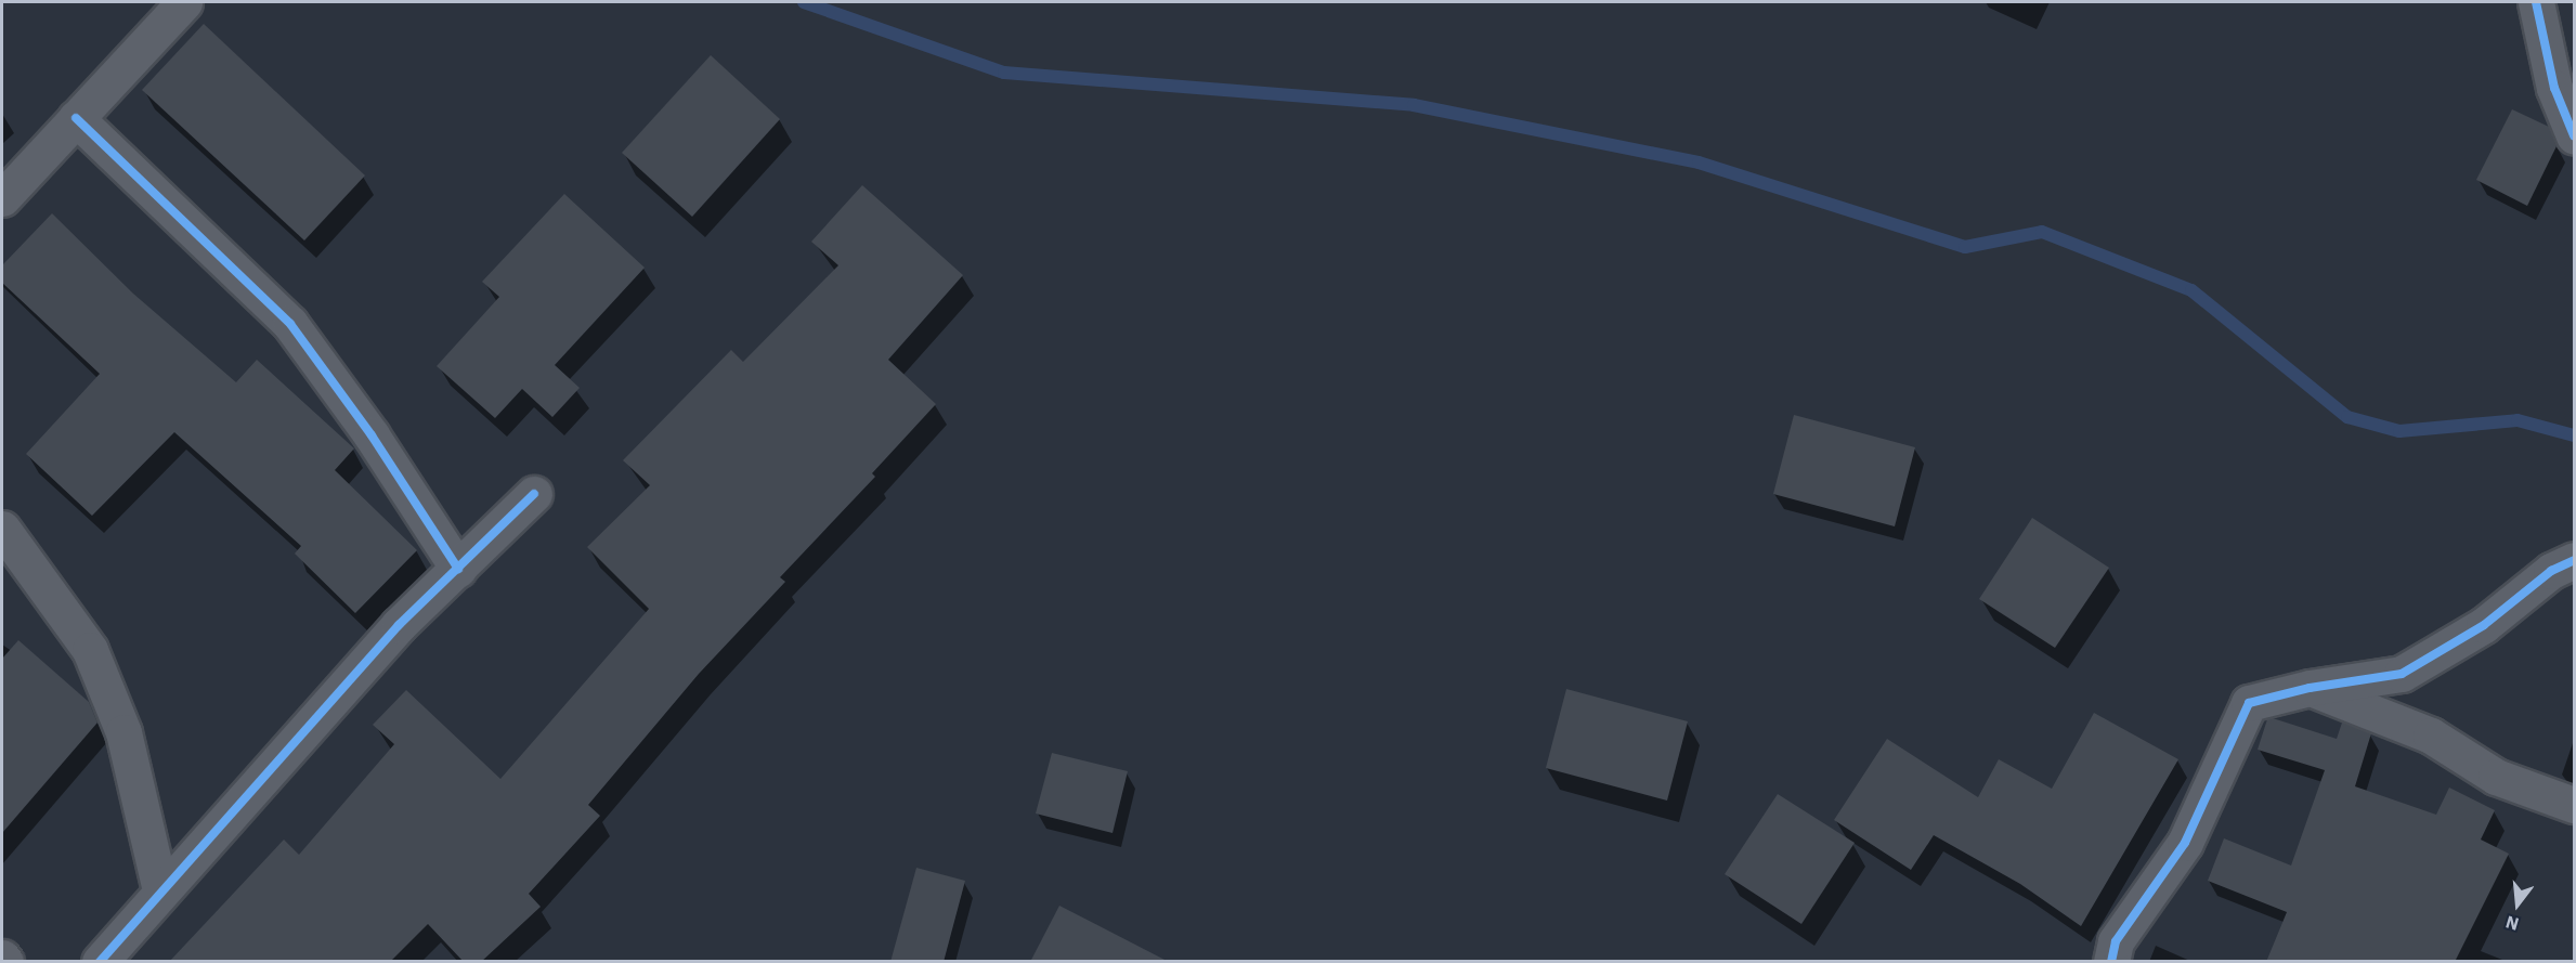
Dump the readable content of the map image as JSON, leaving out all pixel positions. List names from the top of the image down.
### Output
{
  "north": "bottom"
}
